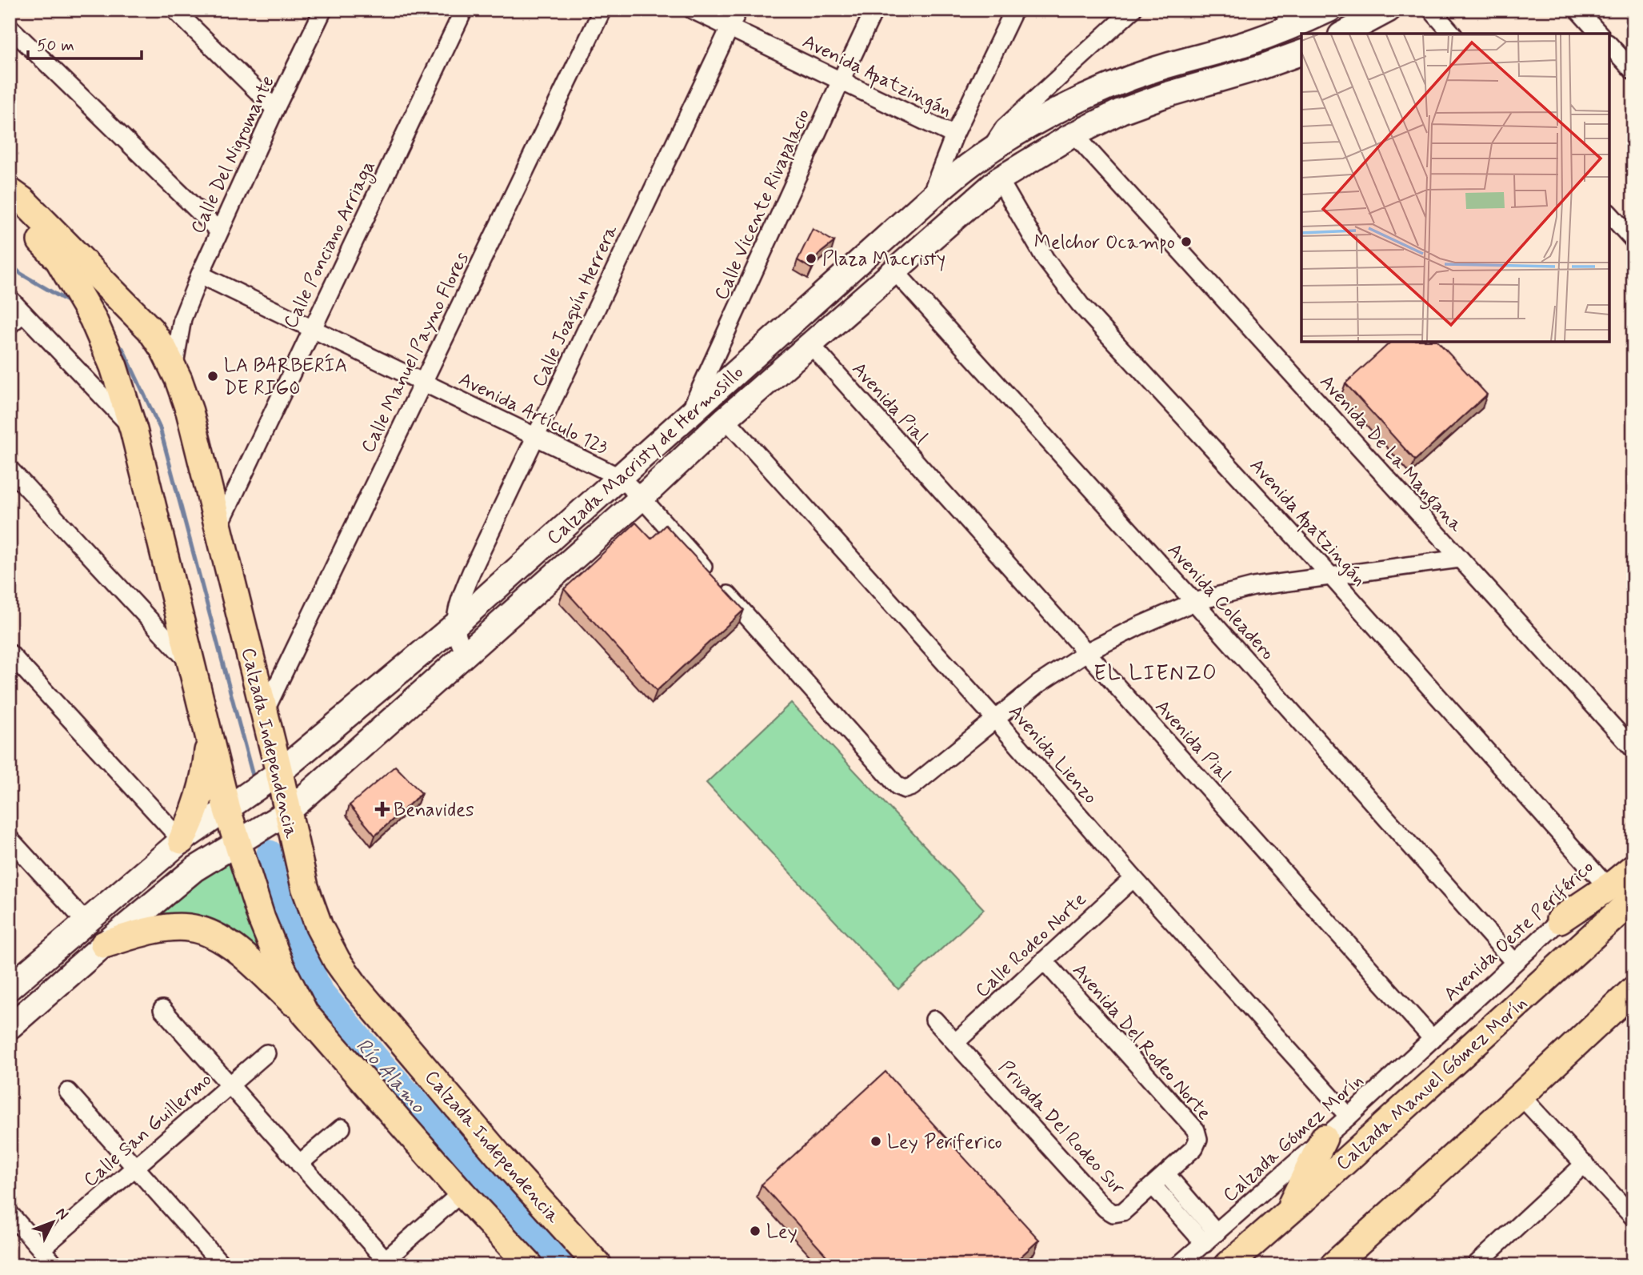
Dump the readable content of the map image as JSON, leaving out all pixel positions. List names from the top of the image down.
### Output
{
  "streets": {
    "main road": ["Calzada Macristy de Hermosillo", "Calzada Independencia", "Calzada Manuel Gómez Morín"],
    "street": [
      "Avenida Apatzingán",
      "Calle Del Nigromante",
      "Calle Vicente Rivapalacio",
      "Calle Ponciano Arriaga",
      "Calle Joaquín Herrera",
      "Calle Manuel Payno Flores",
      "Avenida Pial",
      "Avenida Artículo 123",
      "Avenida De La Mangana",
      "Avenida Coleadero",
      "Avenida Lienzo",
      "Avenida Oeste Periférico",
      "Calle Rodeo Norte",
      "Avenida Del Rodeo Norte",
      "Privada Del Rodeo Sur",
      "Calle San Guillermo",
      "Calzada Gómez Morín"
    ]
  },
  "crossings": [
    ["Avenida Apatzingán", "Calle Vicente Rivapalacio"],
    ["Avenida Apatzingán", "Calle Joaquín Herrera"],
    ["Avenida Apatzingán", "Calzada Macristy de Hermosillo"],
    ["Avenida Apatzingán", "Avenida Oeste Periférico"],
    ["Calle Del Nigromante", "Avenida Artículo 123"],
    ["Calle Del Nigromante", "Calzada Independencia"],
    ["Calle Vicente Rivapalacio", "Calzada Macristy de Hermosillo"],
    ["Calle Ponciano Arriaga", "Avenida Artículo 123"],
    ["Calle Ponciano Arriaga", "Calzada Independencia"],
    ["Calle Joaquín Herrera", "Avenida Artículo 123"],
    ["Calle Joaquín Herrera", "Calzada Macristy de Hermosillo"],
    ["Calle Manuel Payno Flores", "Avenida Artículo 123"],
    ["Calle Manuel Payno Flores", "Calzada Independencia"],
    ["Avenida Pial", "Calzada Macristy de Hermosillo"],
    ["Avenida Pial", "Avenida Oeste Periférico"],
    ["Avenida Pial", "Calzada Gómez Morín"],
    ["Avenida Artículo 123", "Calzada Macristy de Hermosillo"],
    ["Avenida Artículo 123", "Avenida Lienzo"],
    ["Avenida De La Mangana", "Calzada Macristy de Hermosillo"],
    ["Calzada Macristy de Hermosillo", "Avenida Coleadero"],
    ["Calzada Macristy de Hermosillo", "Calzada Independencia"],
    ["Calzada Macristy de Hermosillo", "Avenida Lienzo"],
    ["Avenida Coleadero", "Avenida Oeste Periférico"],
    ["Avenida Lienzo", "Calle Rodeo Norte"],
    ["Avenida Lienzo", "Calzada Gómez Morín"],
    ["Avenida Oeste Periférico", "Calzada Gómez Morín"],
    ["Calle Rodeo Norte", "Avenida Del Rodeo Norte"],
    ["Calle Rodeo Norte", "Privada Del Rodeo Sur"],
    ["Avenida Del Rodeo Norte", "Privada Del Rodeo Sur"]
  ],
  "districts": ["EL LIENZO"],
  "water": ["Río Alamo"],
  "places": {
    "other": [
      "Melchor Ocampo",
      "Plaza Macristy",
      "LA BARBERÍA DE RIGO",
      "Ley Periferico",
      "Ley"
    ],
    "health": ["Benavides"]
  },
  "scale_bar": "50 m",
  "north": "top right"
}
